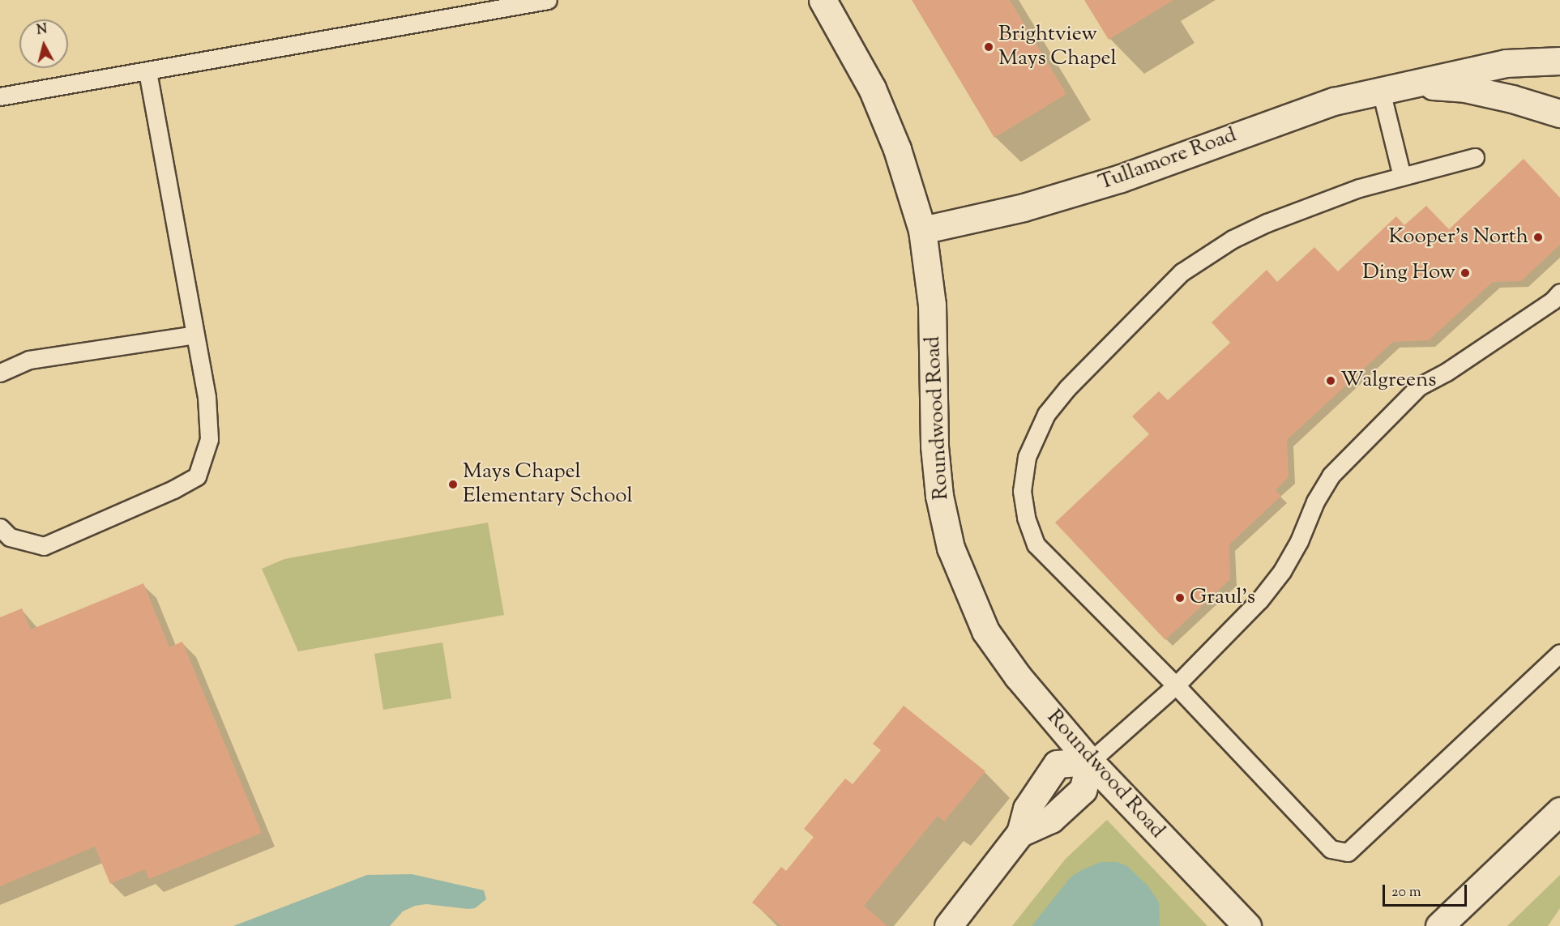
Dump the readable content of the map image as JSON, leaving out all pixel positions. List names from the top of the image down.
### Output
{
  "streets": {
    "street": ["Tullamore Road", "Roundwood Road"]
  },
  "crossings": [
    ["Tullamore Road", "Roundwood Road"]
  ],
  "places": [
    "Brightview Mays Chapel",
    "Kooper's North",
    "Ding How",
    "Walgreens",
    "Mays Chapel Elementary School",
    "Graul's"
  ],
  "scale_bar": "20 m",
  "north": "top"
}
